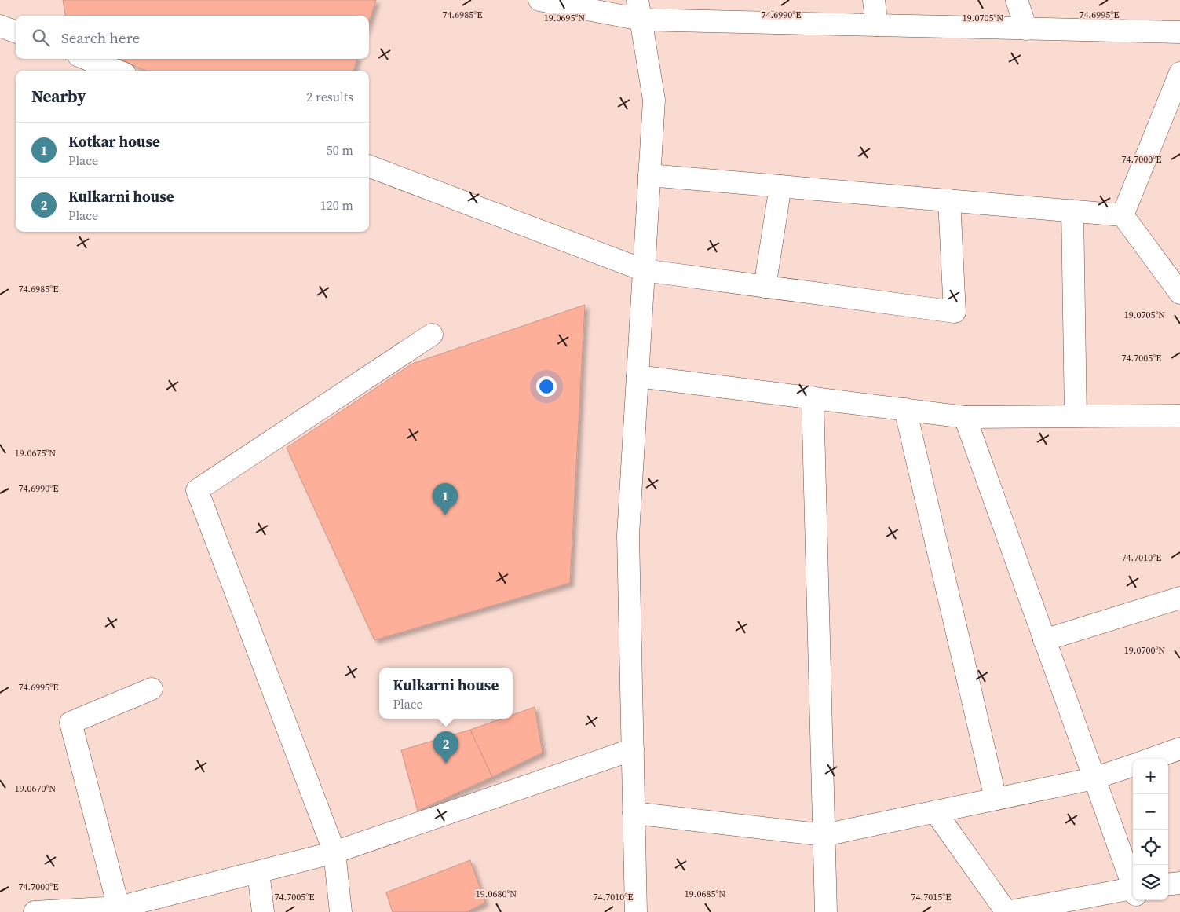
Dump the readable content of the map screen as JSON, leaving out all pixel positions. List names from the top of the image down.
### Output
{
  "page": {
    "search": "Search here",
    "heading": ["Nearby", "2 results"],
    "list": [
      {
        "mark": "1",
        "name": "Kotkar house",
        "note": "Place",
        "value": "50 m"
      },
      {
        "mark": "2",
        "name": "Kulkarni house",
        "note": "Place",
        "value": "120 m"
      }
    ],
    "pins": ["1", "2"],
    "popup": ["Kulkarni house", "Place"],
    "map_buttons": ["+", "−"]
  },
  "coordinates": [
    "74.6985°E",
    "74.6990°E",
    "74.6995°E",
    "19.0695°N",
    "19.0705°N",
    "74.7000°E",
    "74.7005°E",
    "19.0675°N",
    "74.7010°E",
    "19.0700°N",
    "19.0670°N",
    "19.0680°N",
    "19.0685°N",
    "74.7015°E"
  ]
}
